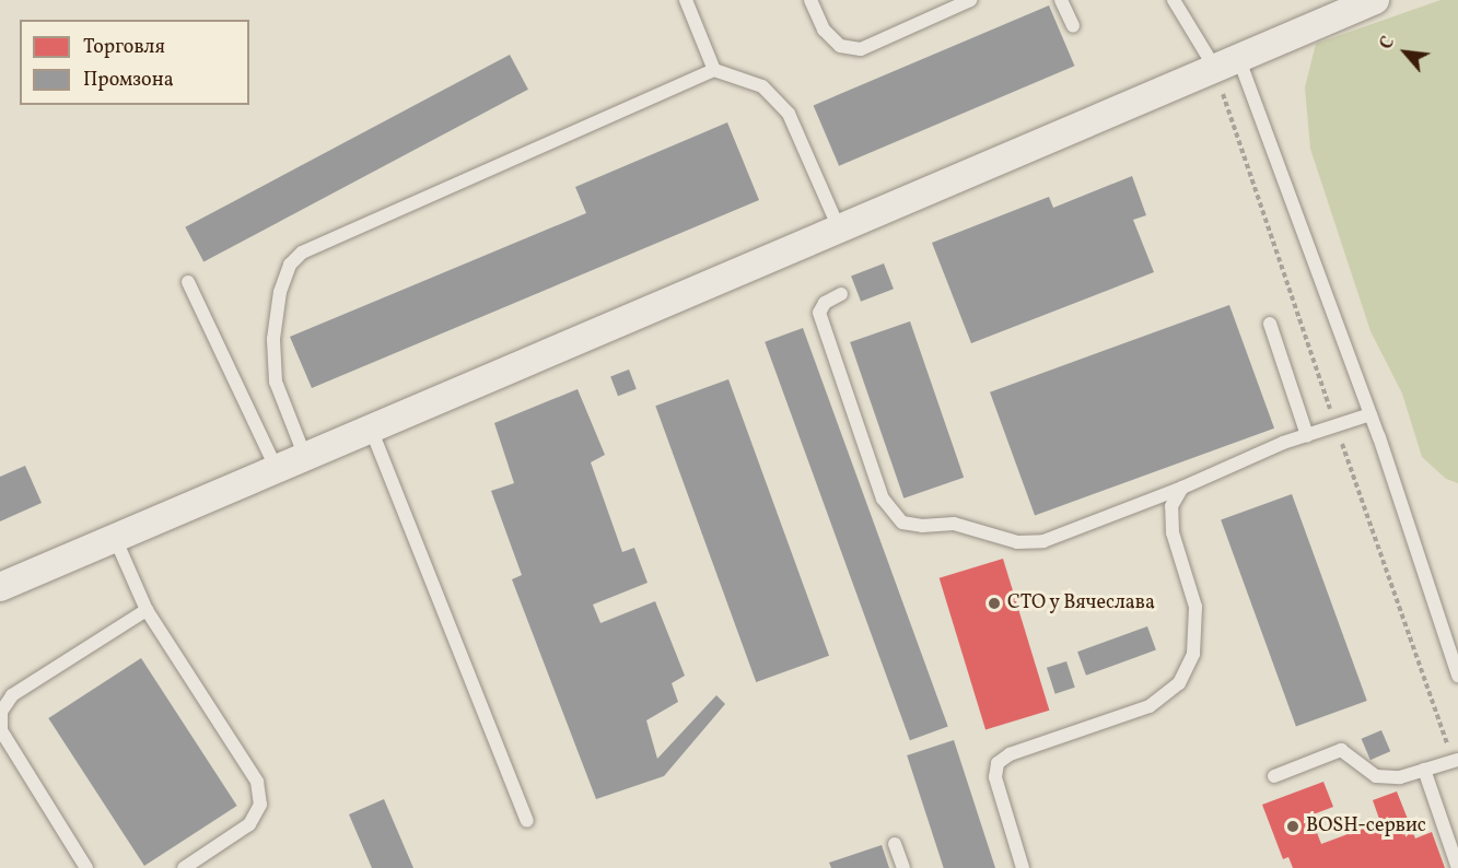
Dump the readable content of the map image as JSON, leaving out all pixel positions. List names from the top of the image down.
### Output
{
  "places": ["СТО у Вячеслава", "BOSH-сервис"],
  "legend": ["Торговля", "Промзона"],
  "north": "top left"
}
